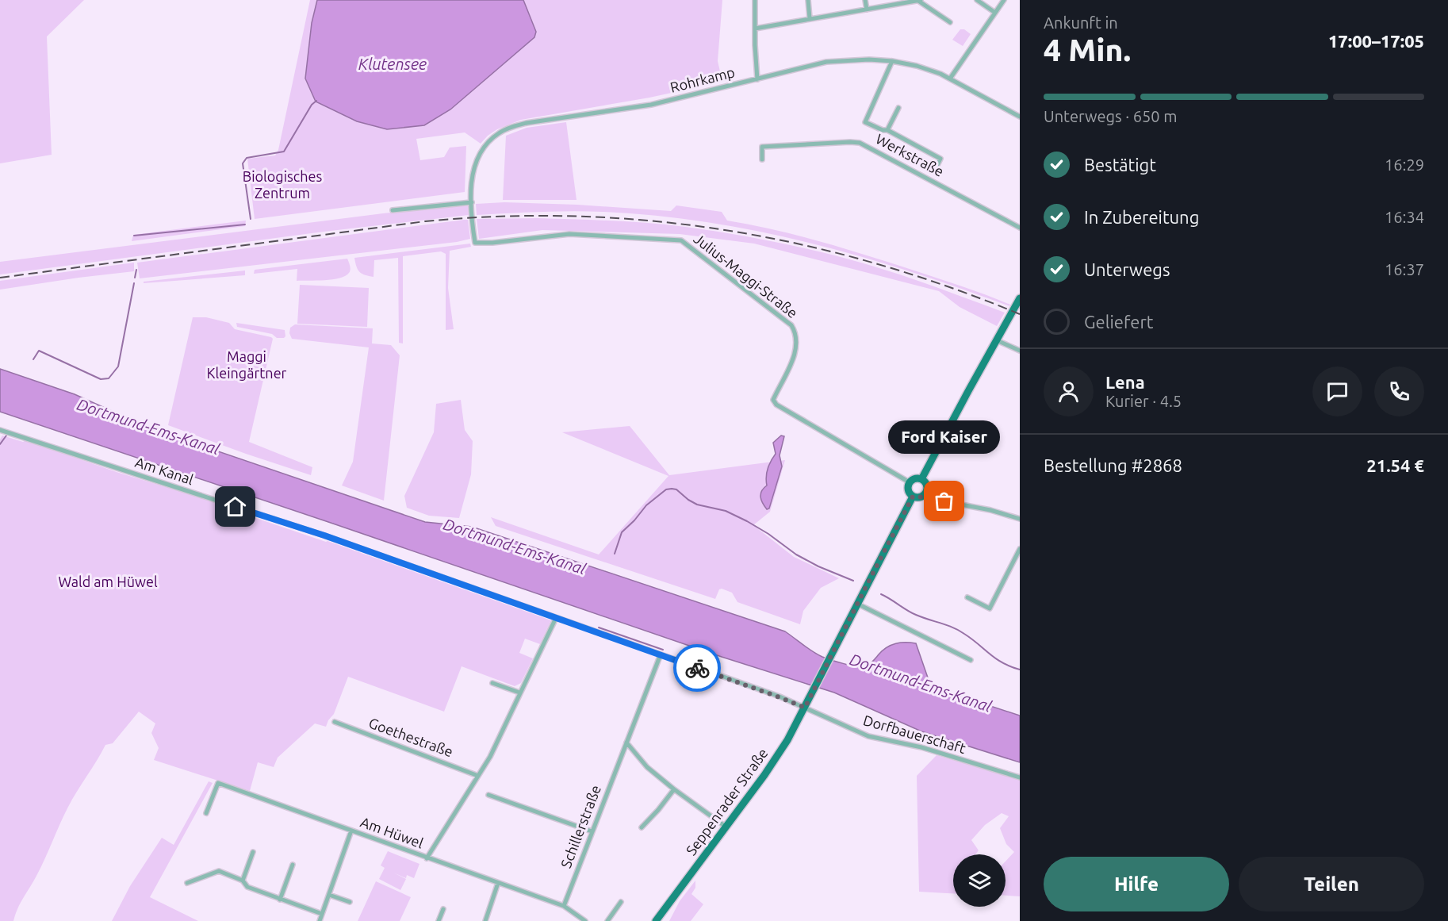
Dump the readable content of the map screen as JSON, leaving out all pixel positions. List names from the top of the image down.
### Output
{
  "streets": {
    "main road": ["Seppenrader Straße"],
    "street": [
      "Rohrkamp",
      "Werkstraße",
      "Julius-Maggi-Straße",
      "Am Kanal",
      "Dorfbauerschaft",
      "Goethestraße",
      "Schillerstraße",
      "Am Hüwel"
    ]
  },
  "crossings": [
    ["Rohrkamp", "Julius-Maggi-Straße"],
    ["Am Kanal", "Dorfbauerschaft"],
    ["Am Kanal", "Seppenrader Straße"],
    ["Dorfbauerschaft", "Seppenrader Straße"],
    ["Schillerstraße", "Am Hüwel"]
  ],
  "water": ["Klutensee", "Dortmund-Ems-Kanal"],
  "parks": ["Biologisches Zentrum", "Maggi Kleingärtner", "Wald am Hüwel"],
  "places": ["Ford Kaiser"],
  "page": {
    "heading": ["4 Min.", "Ankunft in", "17:00–17:05"],
    "panel": [
      "Lena",
      "Kurier · 4.5",
      "Bestellung #2868",
      "21.54 €"
    ],
    "bar": "Unterwegs · 650 m",
    "list": [
      ["Bestätigt", "16:29"],
      ["In Zubereitung", "16:34"],
      ["Unterwegs", "16:37"],
      "Geliefert"
    ],
    "bubble": "Ford Kaiser",
    "buttons": ["Hilfe", "Teilen"]
  }
}
